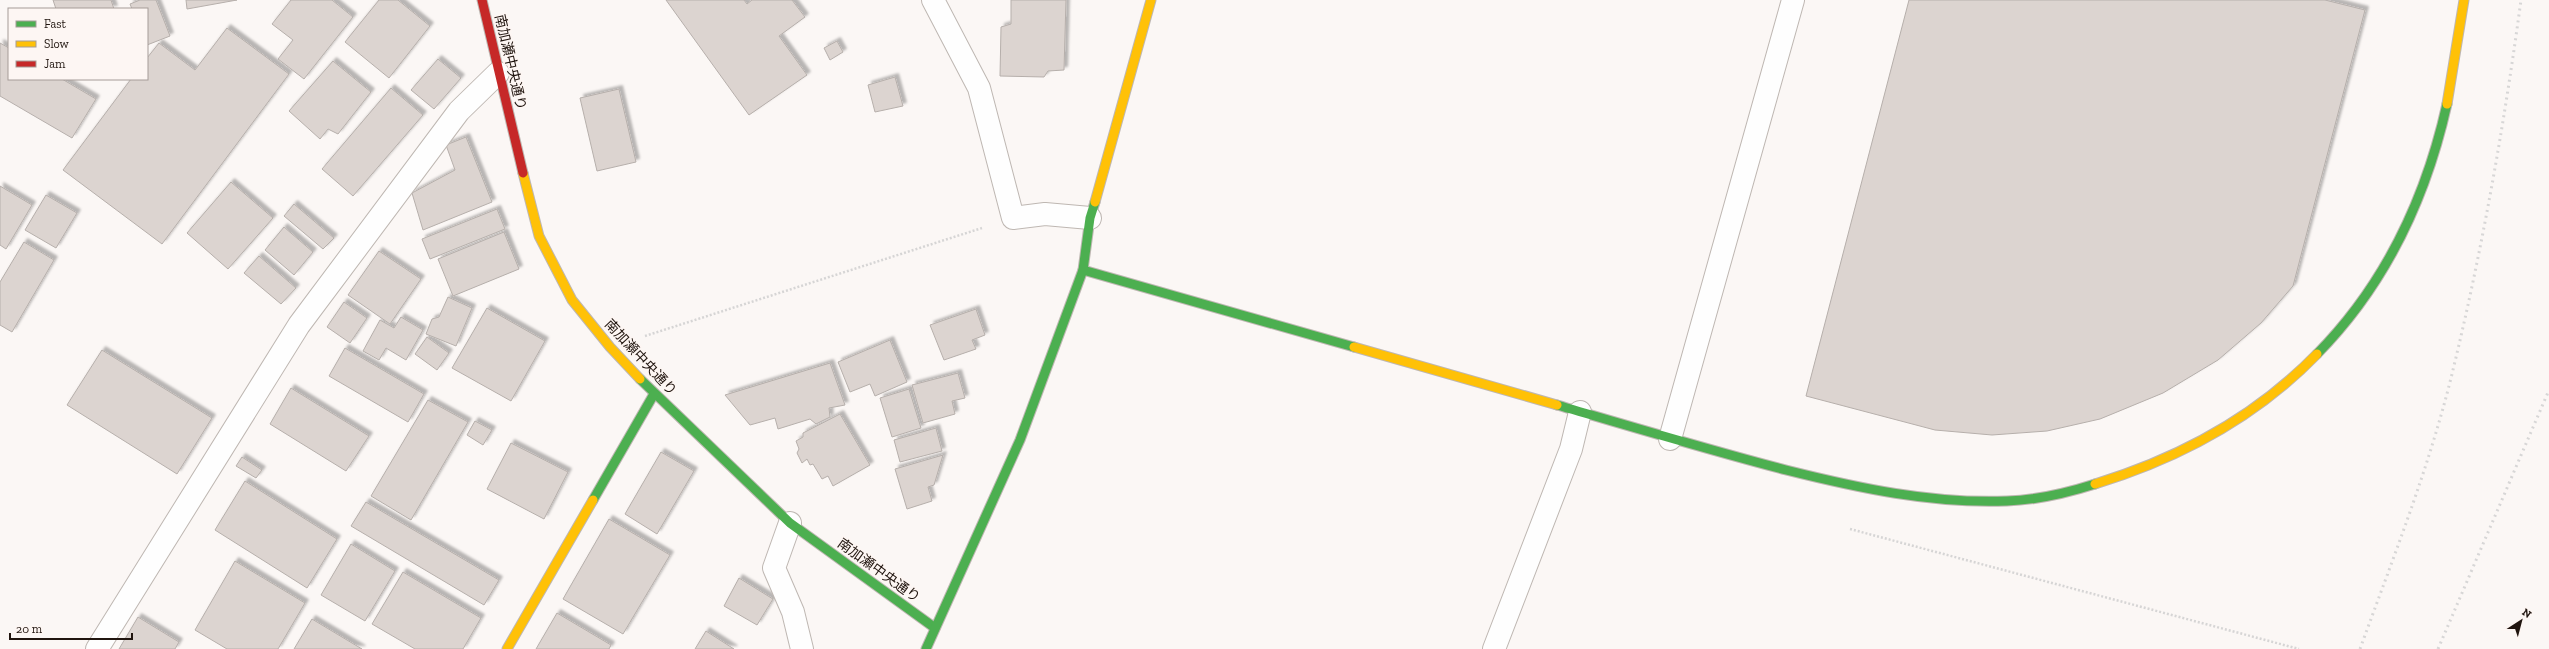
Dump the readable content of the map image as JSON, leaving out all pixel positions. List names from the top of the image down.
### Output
{
  "streets": {
    "street": ["南加瀬中央通り"]
  },
  "legend": ["Fast", "Slow", "Jam"],
  "scale_bar": "20 m",
  "north": "top right"
}
